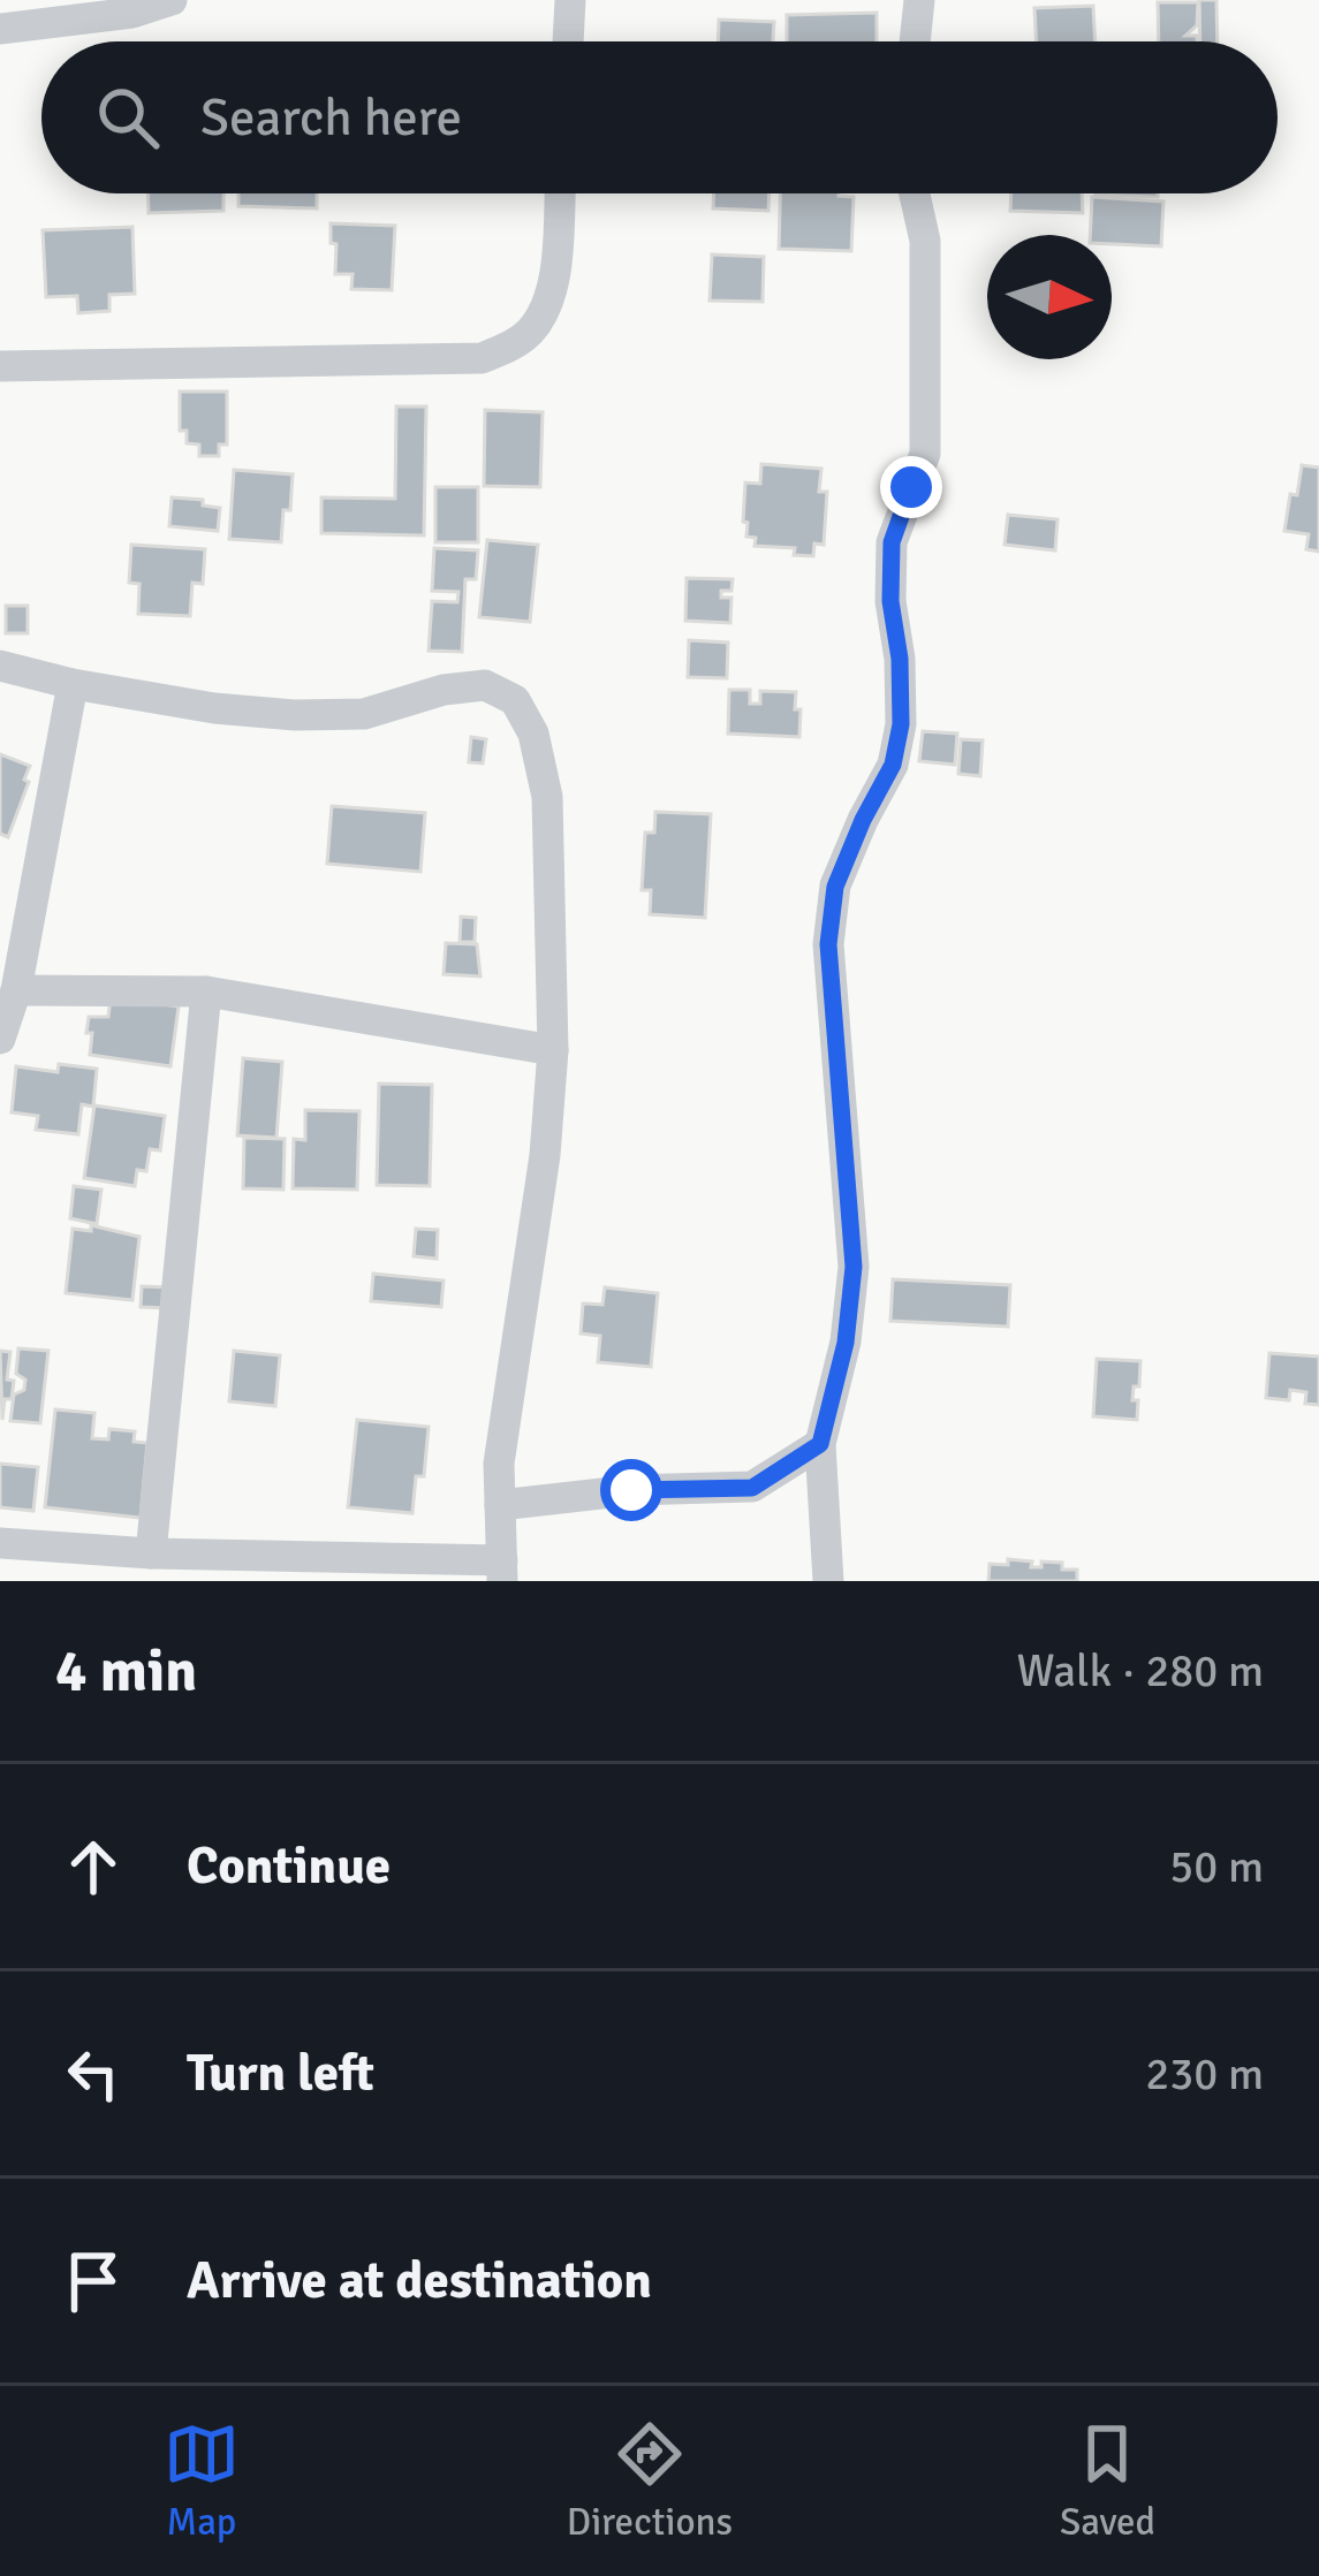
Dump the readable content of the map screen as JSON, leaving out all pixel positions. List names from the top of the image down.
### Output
{
  "north": "right",
  "page": {
    "search": "Search here",
    "heading": ["4 min", "Walk · 280 m"],
    "list": [
      ["Continue", "50 m"],
      ["Turn left", "230 m"],
      "Arrive at destination"
    ],
    "nav": ["Map", "Directions", "Saved"]
  }
}
